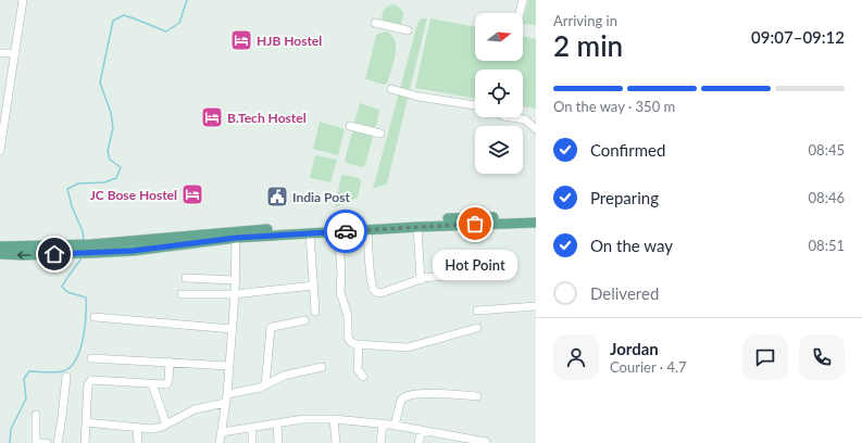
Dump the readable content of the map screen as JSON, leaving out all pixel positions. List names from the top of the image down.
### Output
{
  "places": {
    "hotel": ["HJB Hostel", "B.Tech Hostel", "JC Bose Hostel"],
    "public building": ["India Post"],
    "other": ["Hot Point"]
  },
  "north": "right",
  "page": {
    "heading": ["2 min", "Arriving in", "09:07–09:12"],
    "panel": ["Jordan", "Courier · 4.7"],
    "bar": "On the way · 350 m",
    "list": [
      ["Confirmed", "08:45"],
      ["Preparing", "08:46"],
      ["On the way", "08:51"],
      "Delivered"
    ],
    "bubble": "Hot Point"
  }
}
